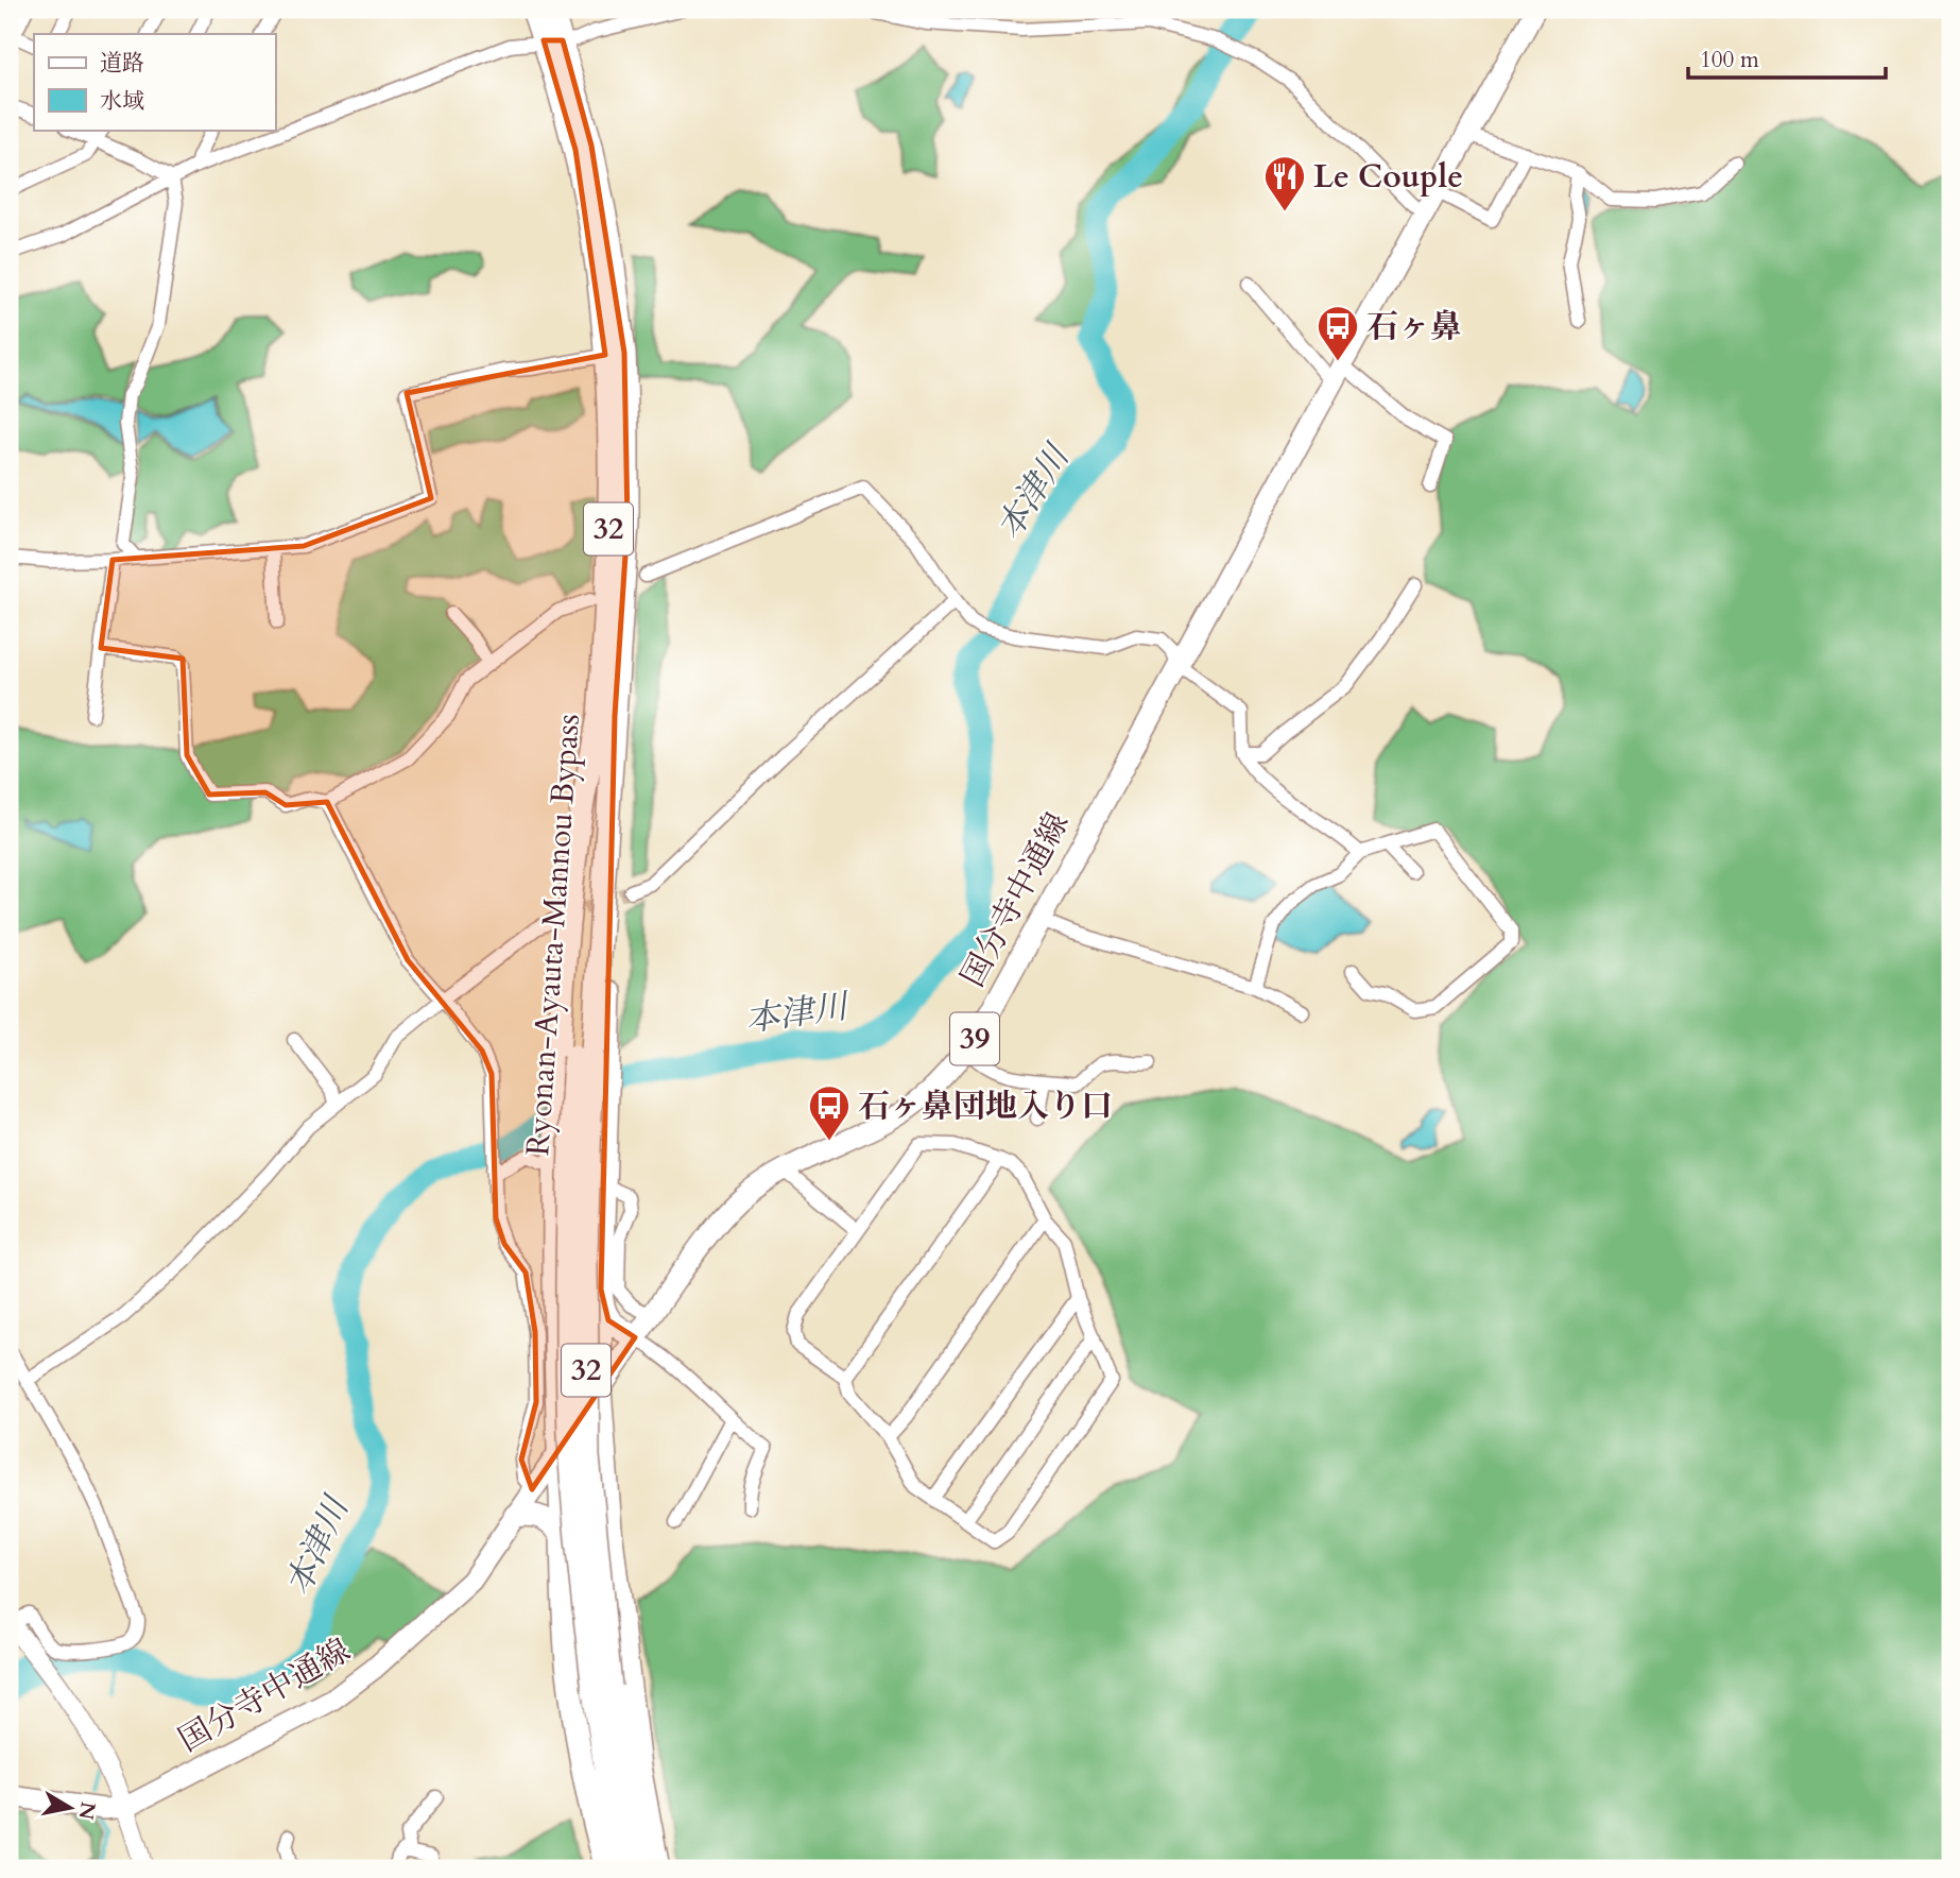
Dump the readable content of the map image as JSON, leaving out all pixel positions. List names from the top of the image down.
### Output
{
  "streets": {
    "highway": ["32", "Ryonan-Ayauta-Mannou Bypass"],
    "main road": ["国分寺中通線", "39"]
  },
  "water": ["本津川"],
  "places": {
    "restaurant": ["Le Couple"],
    "bus stop": ["石ヶ鼻", "石ヶ鼻団地入り口"]
  },
  "legend": ["道路", "水域"],
  "scale_bar": "100 m",
  "north": "right"
}
